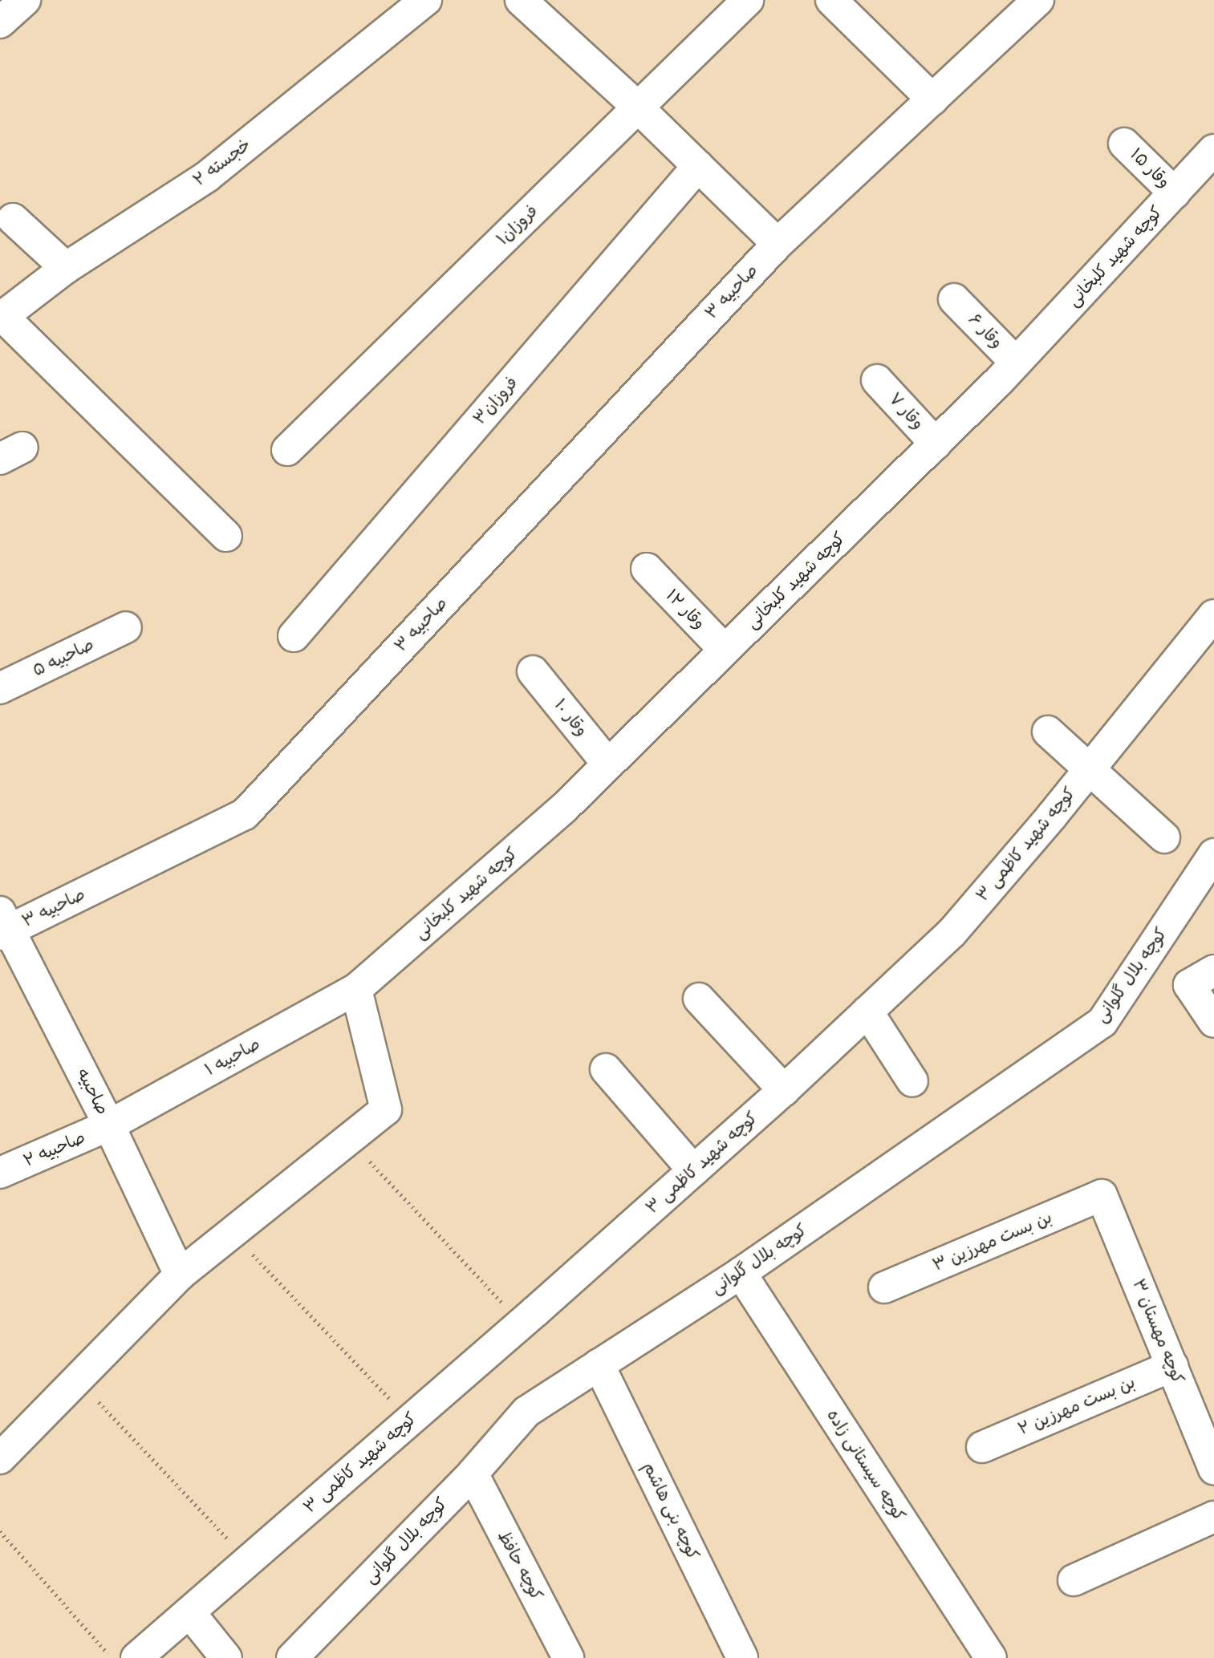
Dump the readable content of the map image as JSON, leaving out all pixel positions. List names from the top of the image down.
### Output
{
  "streets": {
    "street": [
      "خجسته ۲",
      "وقار ۱۵",
      "فروزان۱",
      "کوچه شهید کلبخانی",
      "صاحبیه ۳",
      "وقار ۶",
      "فروزان۳",
      "وقار ۷",
      "وقار ۱۲",
      "صاحبیه ۵",
      "وقار ۱۰",
      "کوچه شهید کاظمی ۳",
      "کوچه بلال گلوانی",
      "صاحبیه ۱",
      "صاحبیه",
      "صاحبیه ۲",
      "بن بست مهرزین ۳",
      "کوچه مهستان ۳",
      "بن بست مهرزین ۲",
      "کوچه سیستانی زاده",
      "کوچه بنی هاشم",
      "کوچه حافظ"
    ]
  },
  "crossings": [
    ["وقار ۱۵", "کوچه شهید کلبخانی"],
    ["کوچه شهید کلبخانی", "وقار ۶"],
    ["کوچه شهید کلبخانی", "وقار ۷"],
    ["کوچه شهید کلبخانی", "وقار ۱۲"],
    ["کوچه شهید کلبخانی", "وقار ۱۰"],
    ["کوچه شهید کلبخانی", "صاحبیه ۱"],
    ["صاحبیه ۳", "صاحبیه"],
    ["کوچه بلال گلوانی", "کوچه سیستانی زاده"],
    ["کوچه بلال گلوانی", "کوچه بنی هاشم"],
    ["کوچه بلال گلوانی", "کوچه حافظ"],
    ["صاحبیه ۱", "صاحبیه"],
    ["صاحبیه ۱", "صاحبیه ۲"],
    ["صاحبیه", "صاحبیه ۲"],
    ["بن بست مهرزین ۳", "کوچه مهستان ۳"],
    ["کوچه مهستان ۳", "بن بست مهرزین ۲"]
  ]
}
